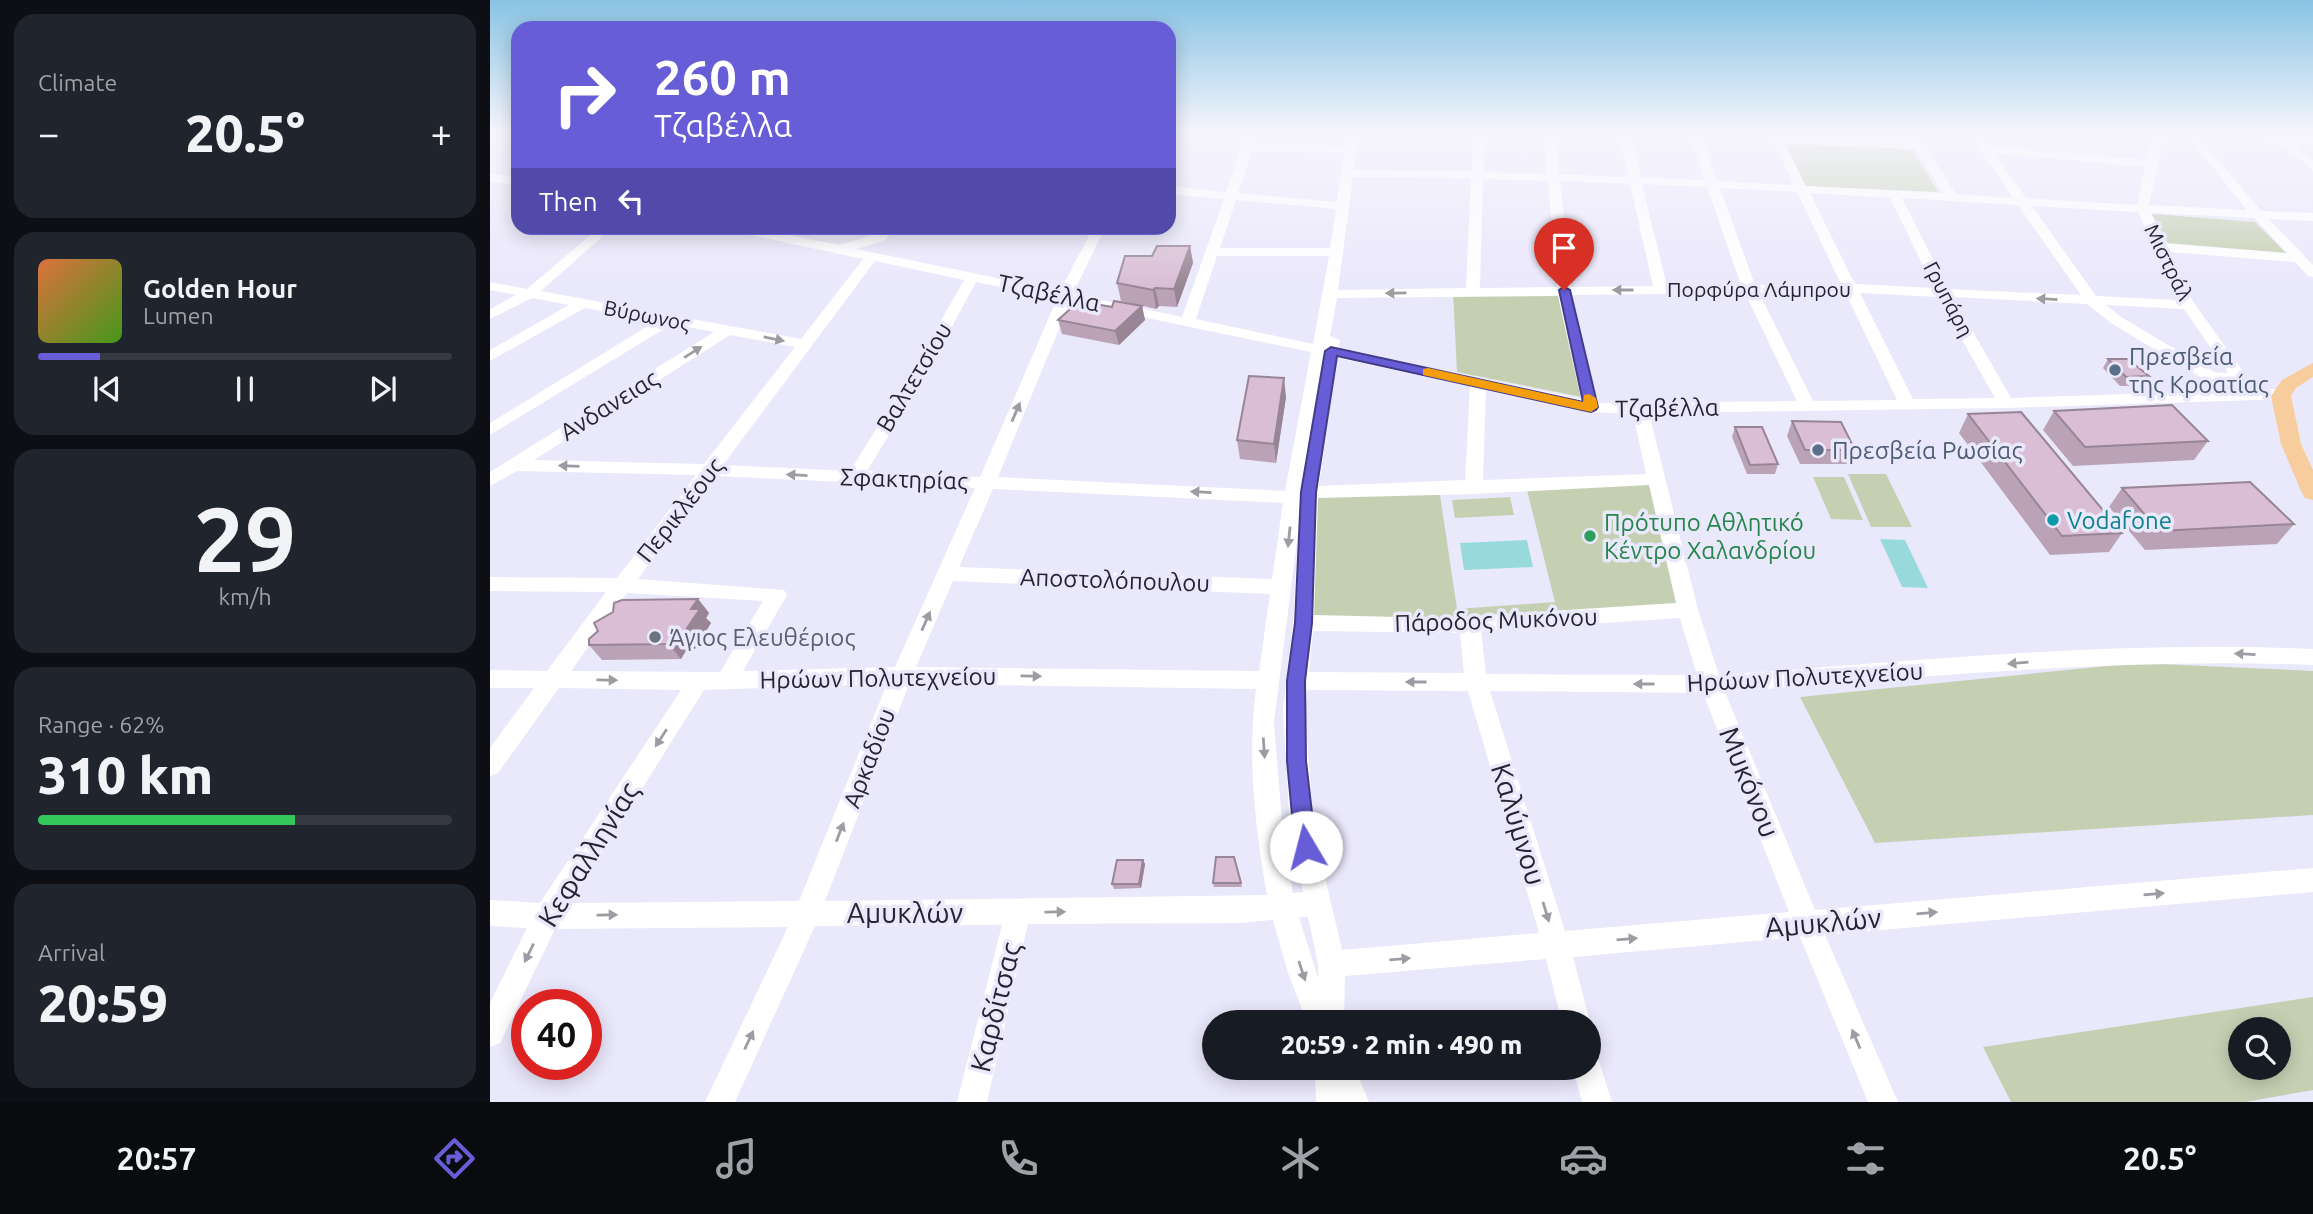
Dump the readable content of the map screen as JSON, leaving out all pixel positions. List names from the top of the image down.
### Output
{
  "streets": {
    "street": [
      "Μιστράλ",
      "Πορφύρα Λάμπρου",
      "Τζαβέλλα",
      "Γρυπάρη",
      "Βύρωνος",
      "Βαλτετσίου",
      "Ανδανειας",
      "Σφακτηρίας",
      "Περικλέους",
      "Αποστολόπουλου",
      "Πάροδος Μυκόνου",
      "Ηρώων Πολυτεχνείου",
      "Αρκαδίου",
      "Μυκόνου",
      "Καλύμνου",
      "Κεφαλληνίας",
      "Αμυκλών",
      "Καρδίτσας"
    ]
  },
  "crossings": [
    ["Μιστράλ", "Πορφύρα Λάμπρου"],
    ["Πορφύρα Λάμπρου", "Γρυπάρη"],
    ["Τζαβέλλα", "Γρυπάρη"],
    ["Τζαβέλλα", "Βαλτετσίου"],
    ["Τζαβέλλα", "Περικλέους"],
    ["Τζαβέλλα", "Αρκαδίου"],
    ["Τζαβέλλα", "Μυκόνου"],
    ["Βύρωνος", "Ανδανειας"],
    ["Βύρωνος", "Περικλέους"],
    ["Βαλτετσίου", "Σφακτηρίας"],
    ["Ανδανειας", "Σφακτηρίας"],
    ["Σφακτηρίας", "Περικλέους"],
    ["Σφακτηρίας", "Αρκαδίου"],
    ["Περικλέους", "Ηρώων Πολυτεχνείου"],
    ["Αποστολόπουλου", "Αρκαδίου"],
    ["Πάροδος Μυκόνου", "Μυκόνου"],
    ["Πάροδος Μυκόνου", "Καλύμνου"],
    ["Ηρώων Πολυτεχνείου", "Αρκαδίου"],
    ["Ηρώων Πολυτεχνείου", "Μυκόνου"],
    ["Ηρώων Πολυτεχνείου", "Καλύμνου"],
    ["Ηρώων Πολυτεχνείου", "Κεφαλληνίας"],
    ["Αρκαδίου", "Αμυκλών"],
    ["Μυκόνου", "Αμυκλών"],
    ["Καλύμνου", "Αμυκλών"],
    ["Κεφαλληνίας", "Αμυκλών"],
    ["Αμυκλών", "Καρδίτσας"]
  ],
  "one_way": [
    "Σφακτηρίας",
    "Αρκαδίου",
    "Καλύμνου",
    "Κεφαλληνίας",
    "Αμυκλών"
  ],
  "places": [
    "Πρεσβεία της Κροατίας",
    "Πρεσβεία Ρωσίας",
    "Vodafone",
    "Πρότυπο Αθλητικό Κέντρο Χαλανδρίου",
    "Άγιος Ελευθέριος"
  ],
  "page": {
    "tile": [
      "Climate",
      ["29", "km/h"],
      ["Range · 62%", "310 km"],
      ["Arrival", "20:59"]
    ],
    "turn": ["260 m", "Τζαβέλλα"],
    "heat": ["−", "20.5°", "+"],
    "then": "Then",
    "song": ["Golden Hour", "Lumen"],
    "limit": "40",
    "trip": "20:59 · 2 min · 490 m",
    "tabs": ["20:57", "20.5°"]
  }
}
